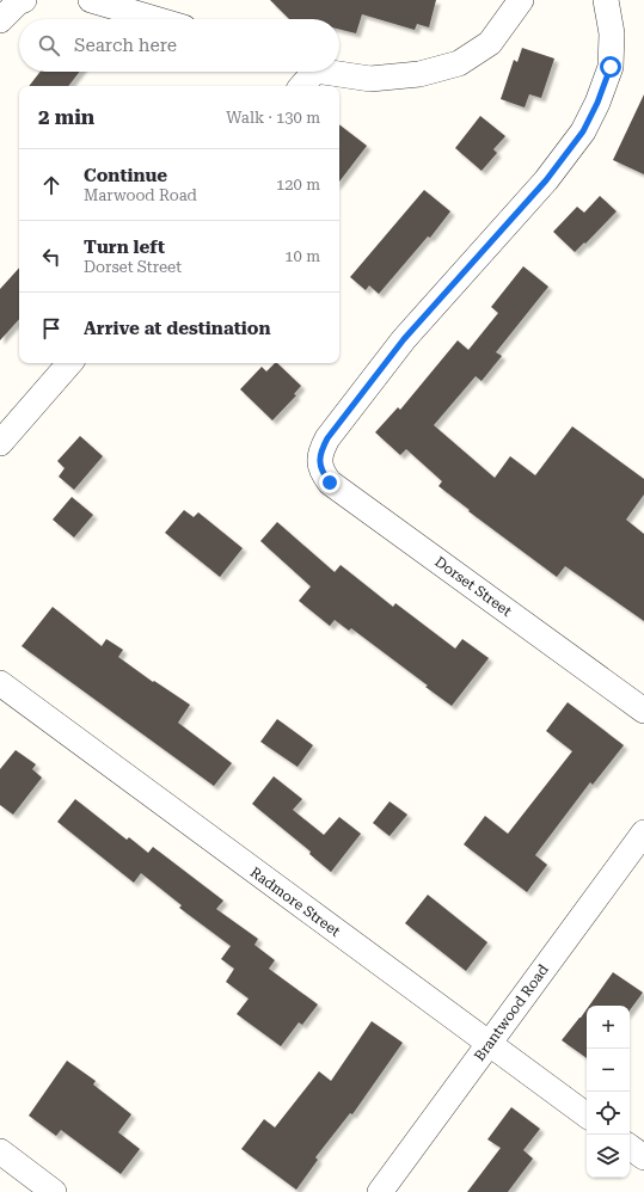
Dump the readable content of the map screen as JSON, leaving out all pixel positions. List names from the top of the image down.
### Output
{
  "streets": {
    "street": ["Dorset Street", "Radmore Street", "Brantwood Road"]
  },
  "crossings": [
    ["Radmore Street", "Brantwood Road"]
  ],
  "page": {
    "search": "Search here",
    "heading": ["2 min", "Walk · 130 m"],
    "list": [
      ["Continue", "Marwood Road", "120 m"],
      ["Turn left", "Dorset Street", "10 m"],
      "Arrive at destination"
    ],
    "map_buttons": ["+", "−"]
  }
}
